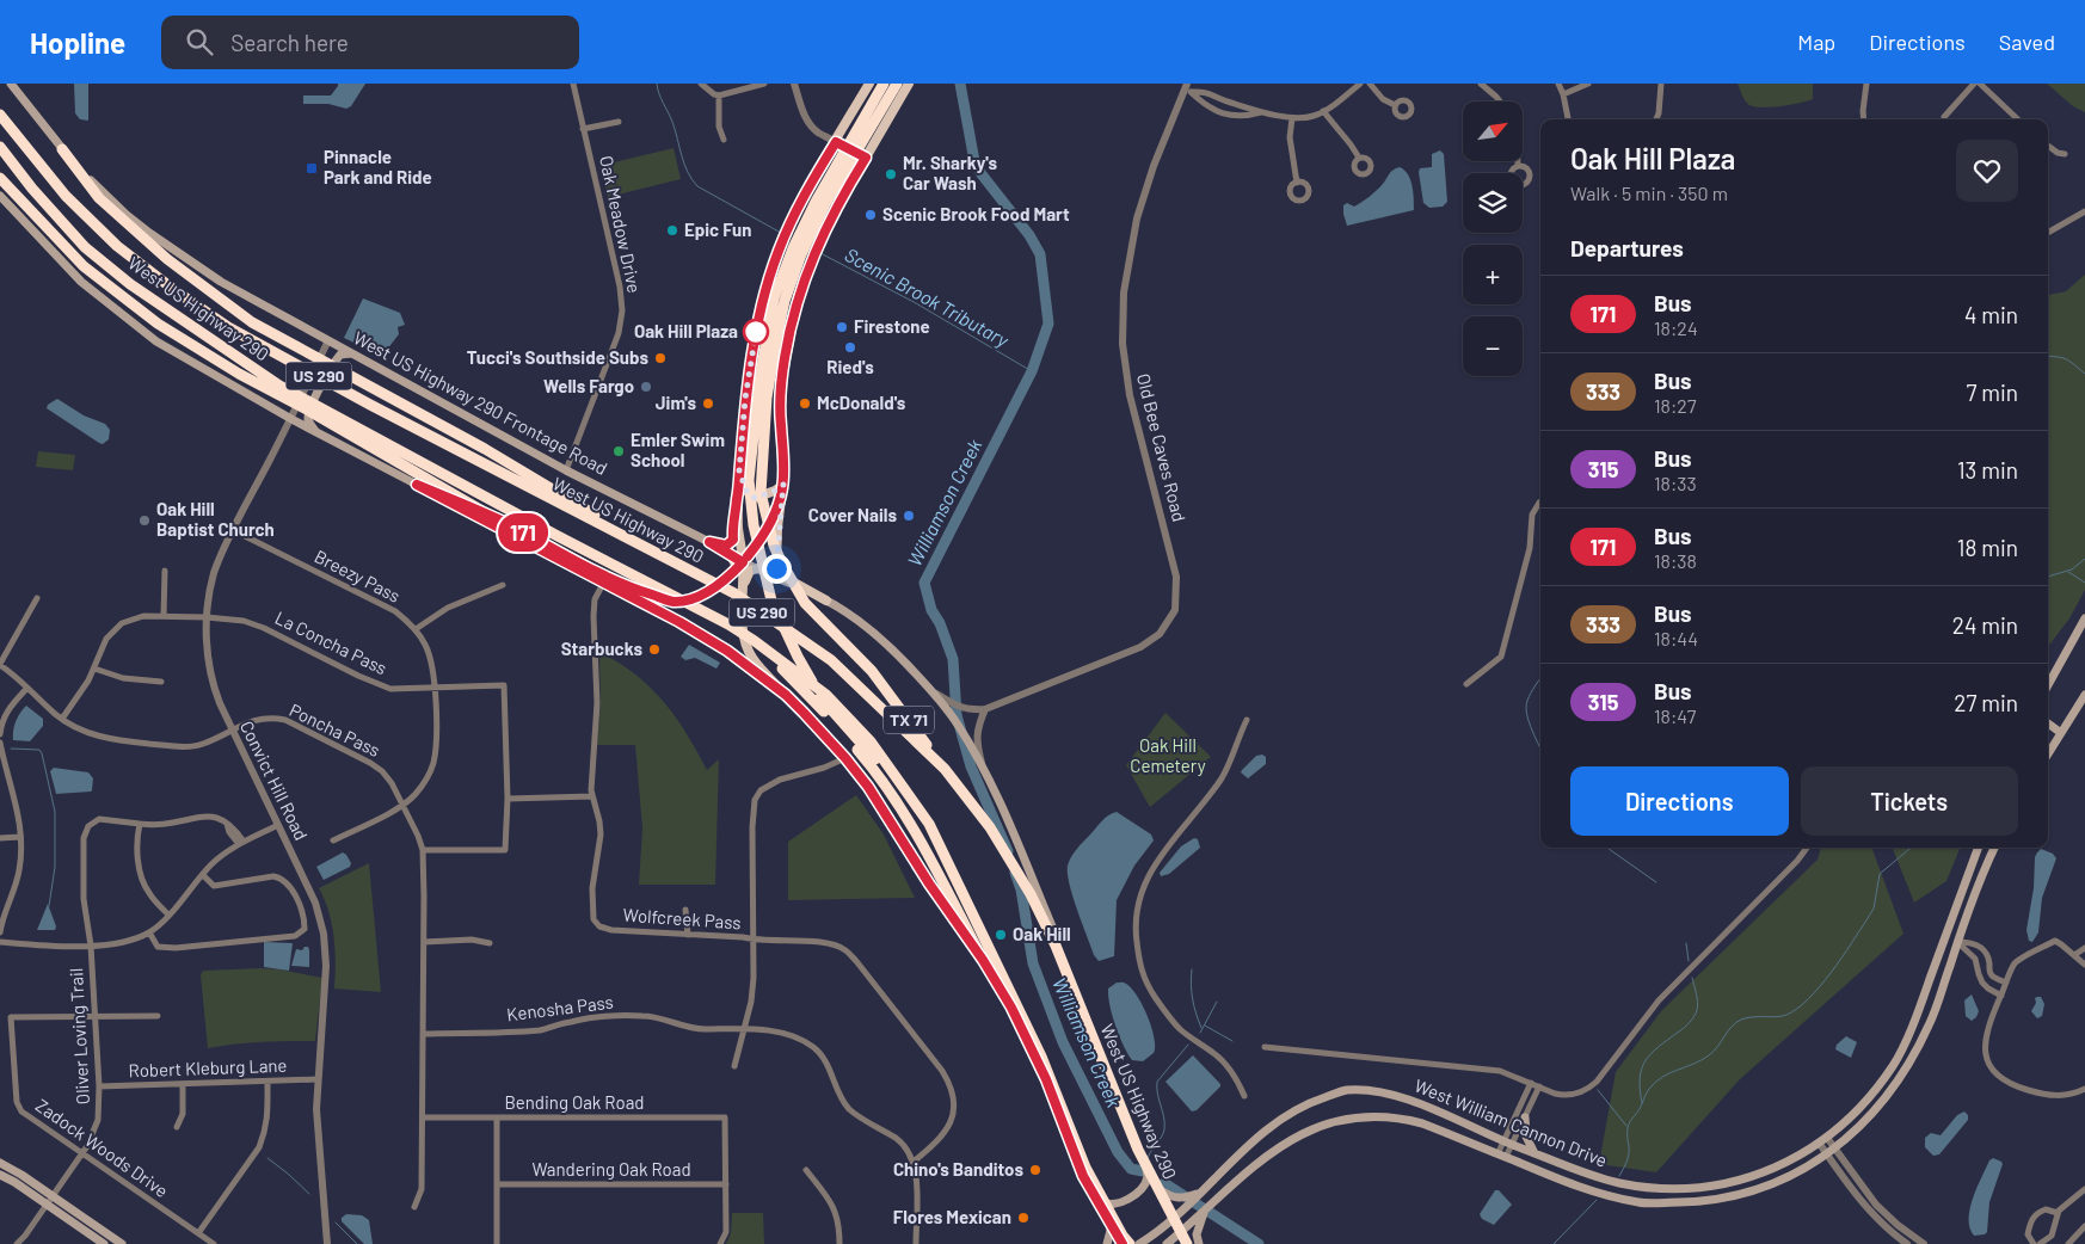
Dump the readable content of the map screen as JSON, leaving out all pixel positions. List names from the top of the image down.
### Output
{
  "streets": {
    "highway": ["West US Highway 290", "US 290", "TX 71"],
    "main road": ["West US Highway 290 Frontage Road", "West William Cannon Drive"],
    "street": [
      "Oak Meadow Drive",
      "Old Bee Caves Road",
      "Breezy Pass",
      "La Concha Pass",
      "Poncha Pass",
      "Convict Hill Road",
      "Wolfcreek Pass",
      "Kenosha Pass",
      "Oliver Loving Trail",
      "Robert Kleburg Lane",
      "Bending Oak Road",
      "Zadock Woods Drive",
      "Wandering Oak Road"
    ]
  },
  "crossings": [
    ["Oak Meadow Drive", "West US Highway 290 Frontage Road"],
    ["West US Highway 290", "US 290"],
    ["West US Highway 290", "West US Highway 290 Frontage Road"],
    ["West US Highway 290", "TX 71"],
    ["US 290", "West US Highway 290 Frontage Road"],
    ["West US Highway 290 Frontage Road", "Old Bee Caves Road"],
    ["West US Highway 290 Frontage Road", "Convict Hill Road"],
    ["West US Highway 290 Frontage Road", "West William Cannon Drive"],
    ["Breezy Pass", "La Concha Pass"],
    ["Breezy Pass", "Poncha Pass"],
    ["Breezy Pass", "Convict Hill Road"],
    ["La Concha Pass", "Poncha Pass"],
    ["La Concha Pass", "Convict Hill Road"],
    ["Poncha Pass", "Convict Hill Road"],
    ["Poncha Pass", "Kenosha Pass"],
    ["Poncha Pass", "Bending Oak Road"],
    ["Convict Hill Road", "Robert Kleburg Lane"],
    ["Wolfcreek Pass", "Kenosha Pass"],
    ["Oliver Loving Trail", "Robert Kleburg Lane"],
    ["Oliver Loving Trail", "Zadock Woods Drive"],
    ["Bending Oak Road", "Wandering Oak Road"]
  ],
  "water": ["Scenic Brook Tributary", "Williamson Creek"],
  "parks": ["Oak Hill Cemetery"],
  "places": {
    "transit": ["Pinnacle Park and Ride"],
    "other": [
      "Mr. Sharky's Car Wash",
      "Scenic Brook Food Mart",
      "Epic Fun",
      "Firestone",
      "Oak Hill Plaza",
      "Ried's",
      "Tucci's Southside Subs",
      "Wells Fargo",
      "Jim's",
      "McDonald's",
      "Emler Swim School",
      "Cover Nails",
      "Oak Hill Baptist Church",
      "Starbucks",
      "Oak Hill",
      "Chino's Banditos",
      "Flores Mexican"
    ]
  },
  "lines": ["bus line 171"],
  "north": "top right",
  "page": {
    "header": "Hopline",
    "search": "Search here",
    "nav": ["Map", "Directions", "Saved"],
    "on_map": "171",
    "map_buttons": ["+", "−"],
    "heading": [
      ["Oak Hill Plaza", "Walk · 5 min · 350 m"],
      "Departures"
    ],
    "list": [
      {
        "mark": "171",
        "name": "Bus",
        "note": "18:24",
        "value": "4 min"
      },
      {
        "mark": "333",
        "name": "Bus",
        "note": "18:27",
        "value": "7 min"
      },
      {
        "mark": "315",
        "name": "Bus",
        "note": "18:33",
        "value": "13 min"
      },
      {
        "mark": "171",
        "name": "Bus",
        "note": "18:38",
        "value": "18 min"
      },
      {
        "mark": "333",
        "name": "Bus",
        "note": "18:44",
        "value": "24 min"
      },
      {
        "mark": "315",
        "name": "Bus",
        "note": "18:47",
        "value": "27 min"
      }
    ],
    "buttons": ["Directions", "Tickets"]
  }
}
